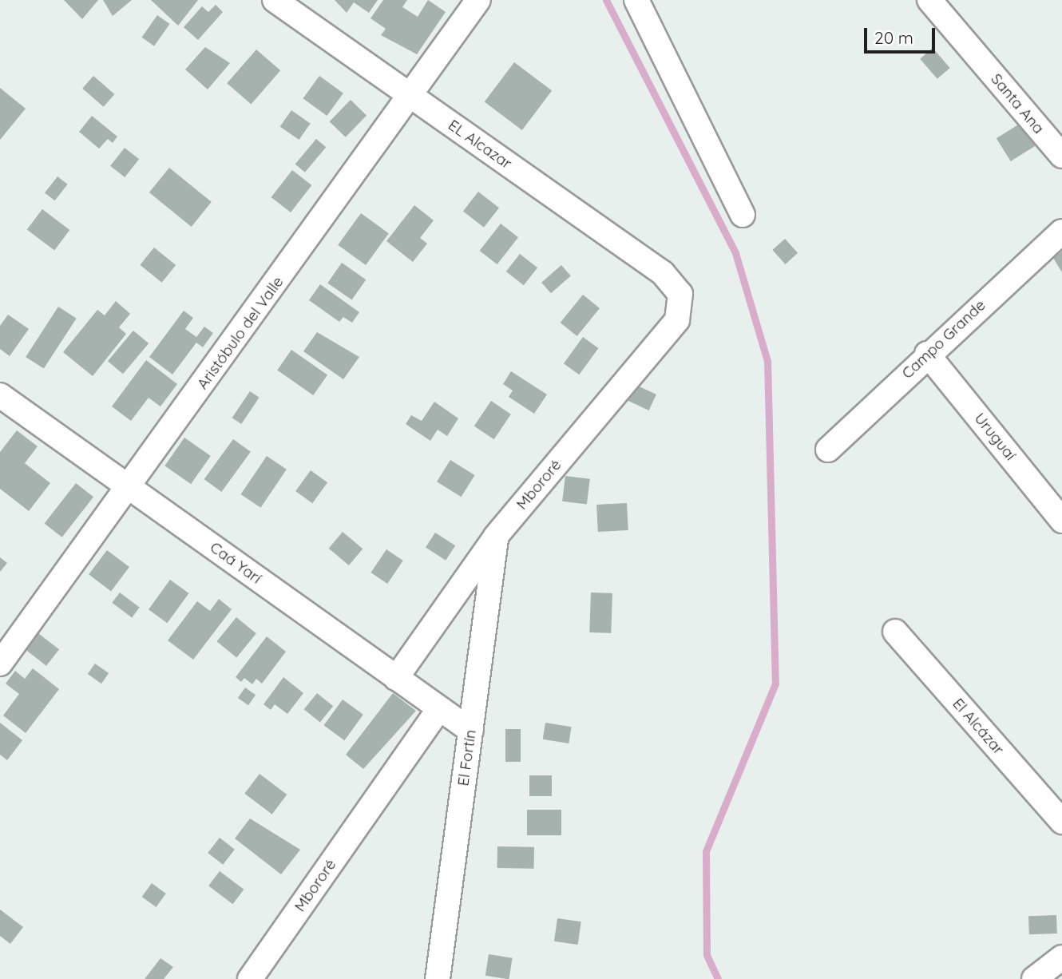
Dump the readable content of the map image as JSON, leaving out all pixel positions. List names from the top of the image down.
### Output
{
  "streets": {
    "street": [
      "Santa Ana",
      "EL Alcazar",
      "Aristóbulo del Valle",
      "Campo Grande",
      "Uruguaí",
      "Mbororé",
      "Caá Yarí",
      "El Alcázar",
      "El Fortín"
    ]
  },
  "crossings": [
    ["EL Alcazar", "Aristóbulo del Valle"],
    ["EL Alcazar", "Mbororé"],
    ["Aristóbulo del Valle", "Caá Yarí"],
    ["Campo Grande", "Uruguaí"],
    ["Mbororé", "Caá Yarí"],
    ["Mbororé", "El Fortín"],
    ["Caá Yarí", "El Fortín"]
  ],
  "scale_bar": "20 m"
}
